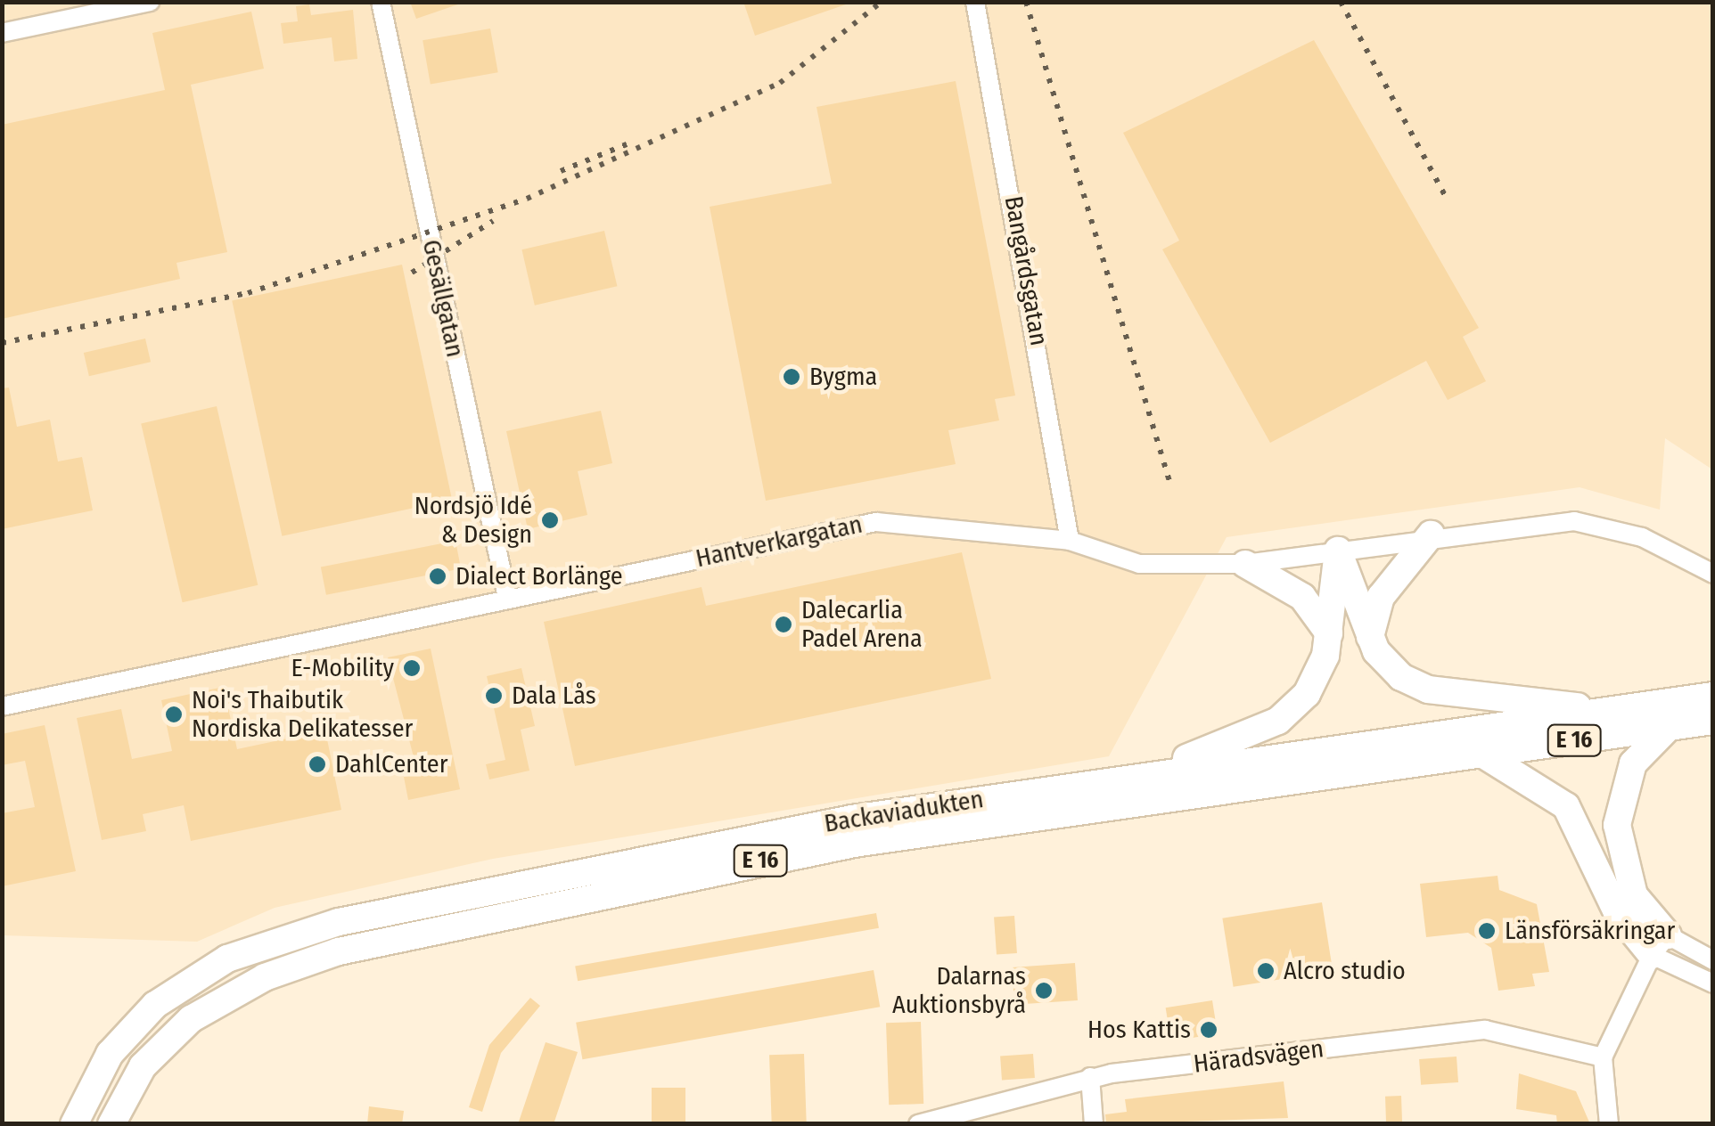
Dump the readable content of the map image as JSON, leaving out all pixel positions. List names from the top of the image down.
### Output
{
  "streets": {
    "highway": ["E 16", "Backaviadukten"],
    "street": [
      "Bangårdsgatan",
      "Gesällgatan",
      "Hantverkargatan",
      "Häradsvägen"
    ]
  },
  "crossings": [
    ["Bangårdsgatan", "Hantverkargatan"],
    ["Gesällgatan", "Hantverkargatan"]
  ],
  "places": [
    "Bygma",
    "Nordsjö Idé & Design",
    "Dialect Borlänge",
    "Dalecarlia Padel Arena",
    "E-Mobility",
    "Dala Lås",
    "Noi's Thaibutik Nordiska Delikatesser",
    "DahlCenter",
    "Länsförsäkringar",
    "Alcro studio",
    "Dalarnas Auktionsbyrå",
    "Hos Kattis"
  ]
}
